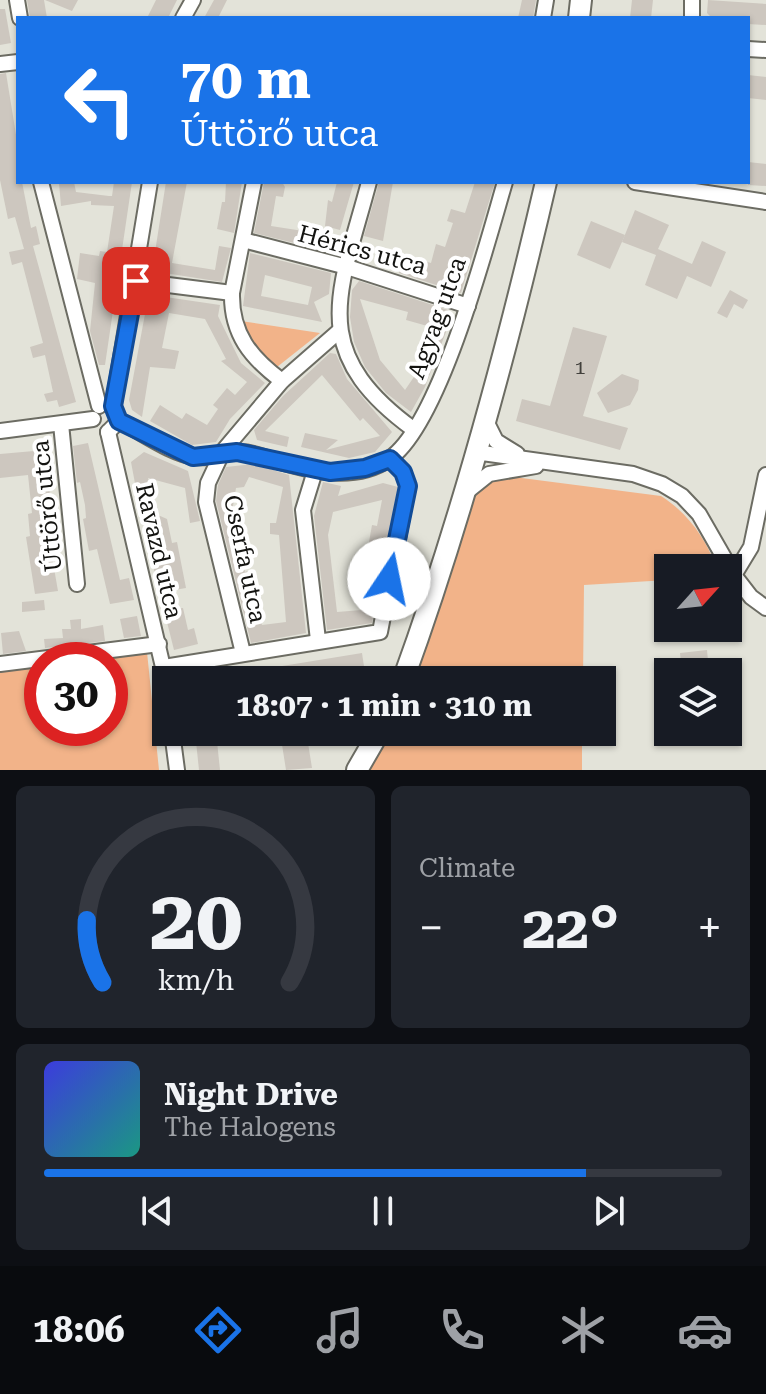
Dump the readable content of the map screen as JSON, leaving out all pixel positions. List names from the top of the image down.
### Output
{
  "streets": {
    "street": [
      "Hérics utca",
      "Agyag utca",
      "Úttörő utca",
      "Ravazd utca",
      "Cserfa utca"
    ]
  },
  "crossings": [
    ["Hérics utca", "Agyag utca"],
    ["Úttörő utca", "Ravazd utca"]
  ],
  "house_numbers": ["1"],
  "north": "top right",
  "page": {
    "turn": ["70 m", "Úttörő utca"],
    "limit": "30",
    "trip": "18:07 · 1 min · 310 m",
    "tile": "Climate",
    "heat": ["−", "22°", "+"],
    "song": ["Night Drive", "The Halogens"],
    "tabs": "18:06",
    "gauge": ["20", "km/h"]
  }
}
